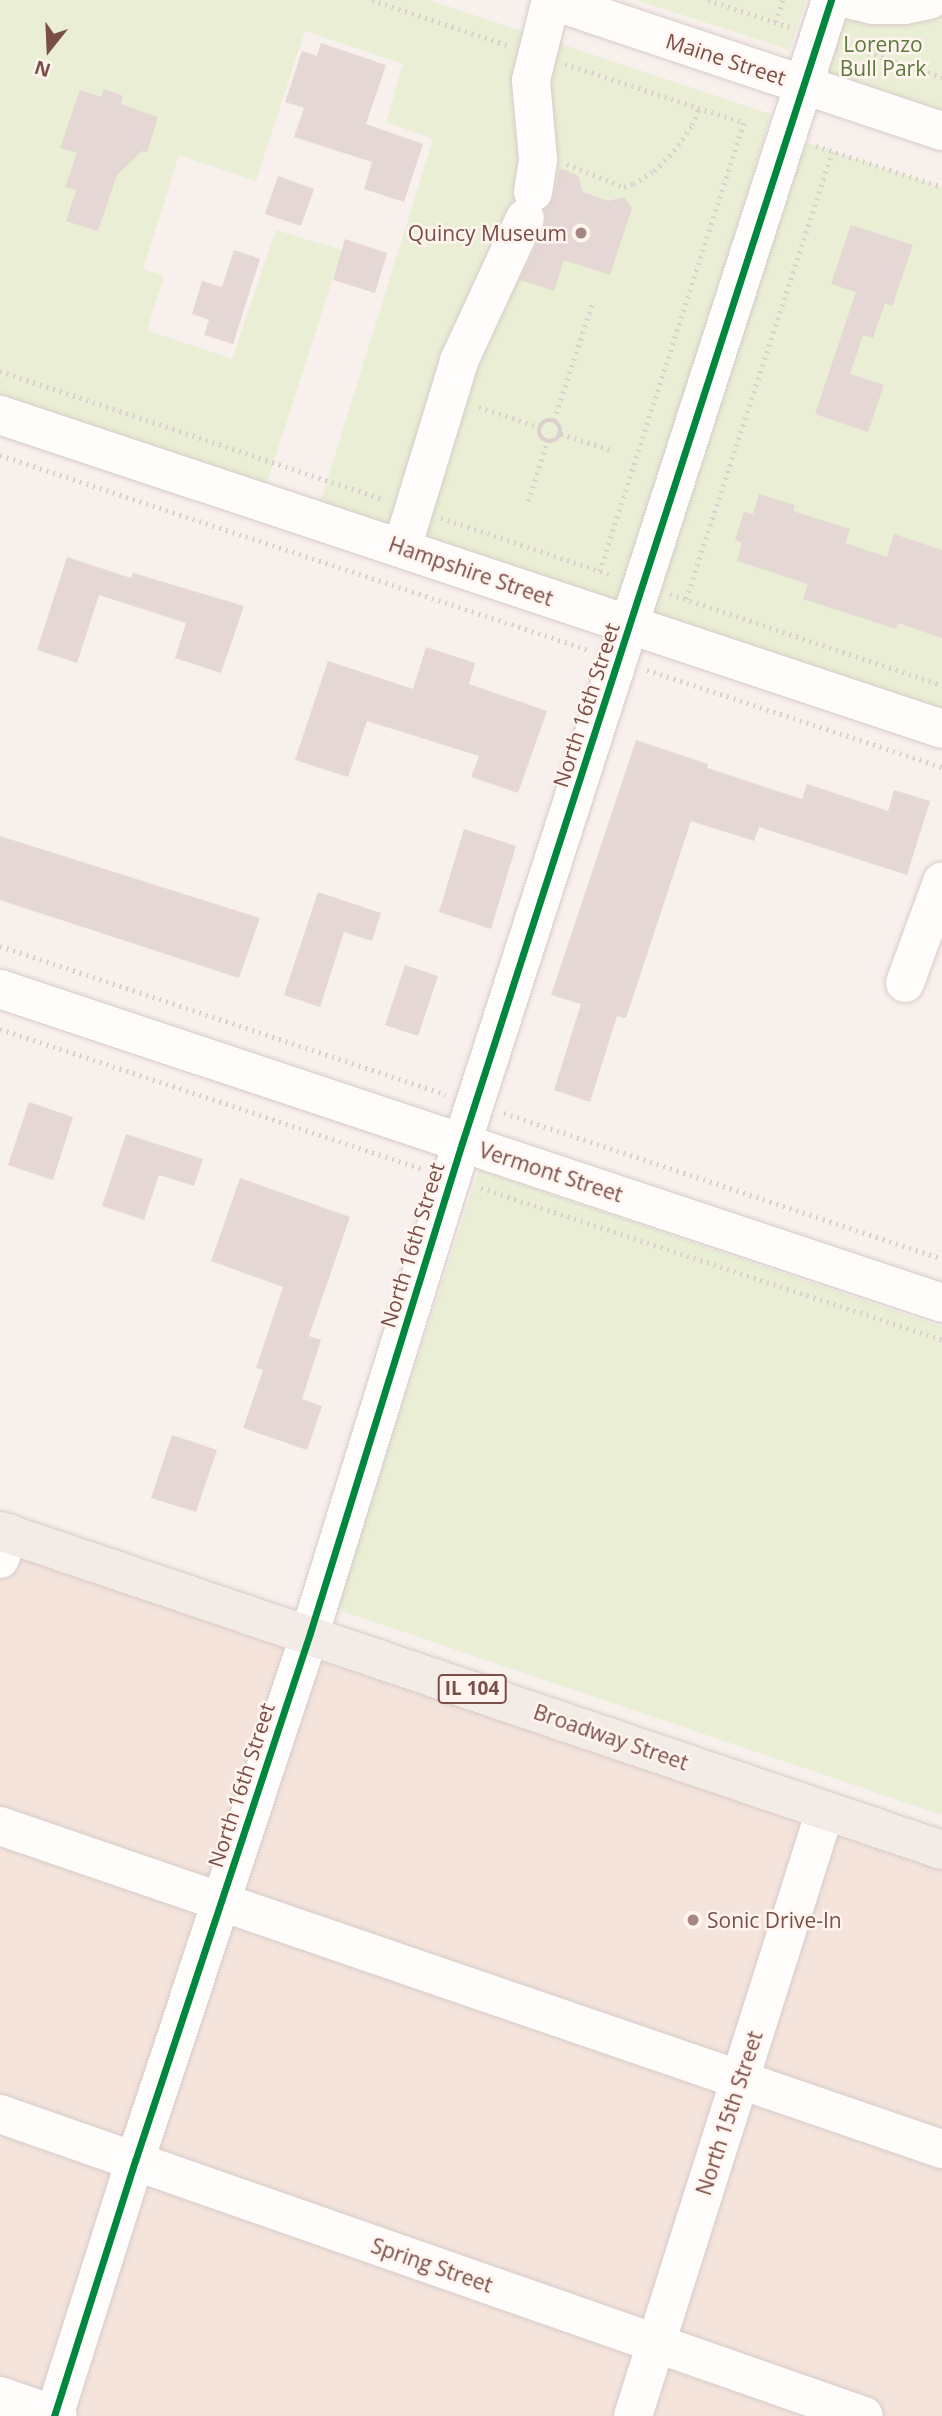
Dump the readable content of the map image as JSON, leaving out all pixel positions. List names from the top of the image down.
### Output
{
  "streets": {
    "main road": ["IL 104", "Broadway Street"],
    "street": [
      "Maine Street",
      "Hampshire Street",
      "North 16th Street",
      "Vermont Street",
      "North 15th Street",
      "Spring Street"
    ]
  },
  "crossings": [
    ["Maine Street", "North 16th Street"],
    ["Hampshire Street", "North 16th Street"],
    ["North 16th Street", "Vermont Street"],
    ["North 16th Street", "Broadway Street"],
    ["North 16th Street", "Spring Street"],
    ["Broadway Street", "North 15th Street"],
    ["North 15th Street", "Spring Street"]
  ],
  "parks": ["Lorenzo Bull Park"],
  "places": ["Quincy Museum", "Sonic Drive-In"],
  "north": "bottom"
}
